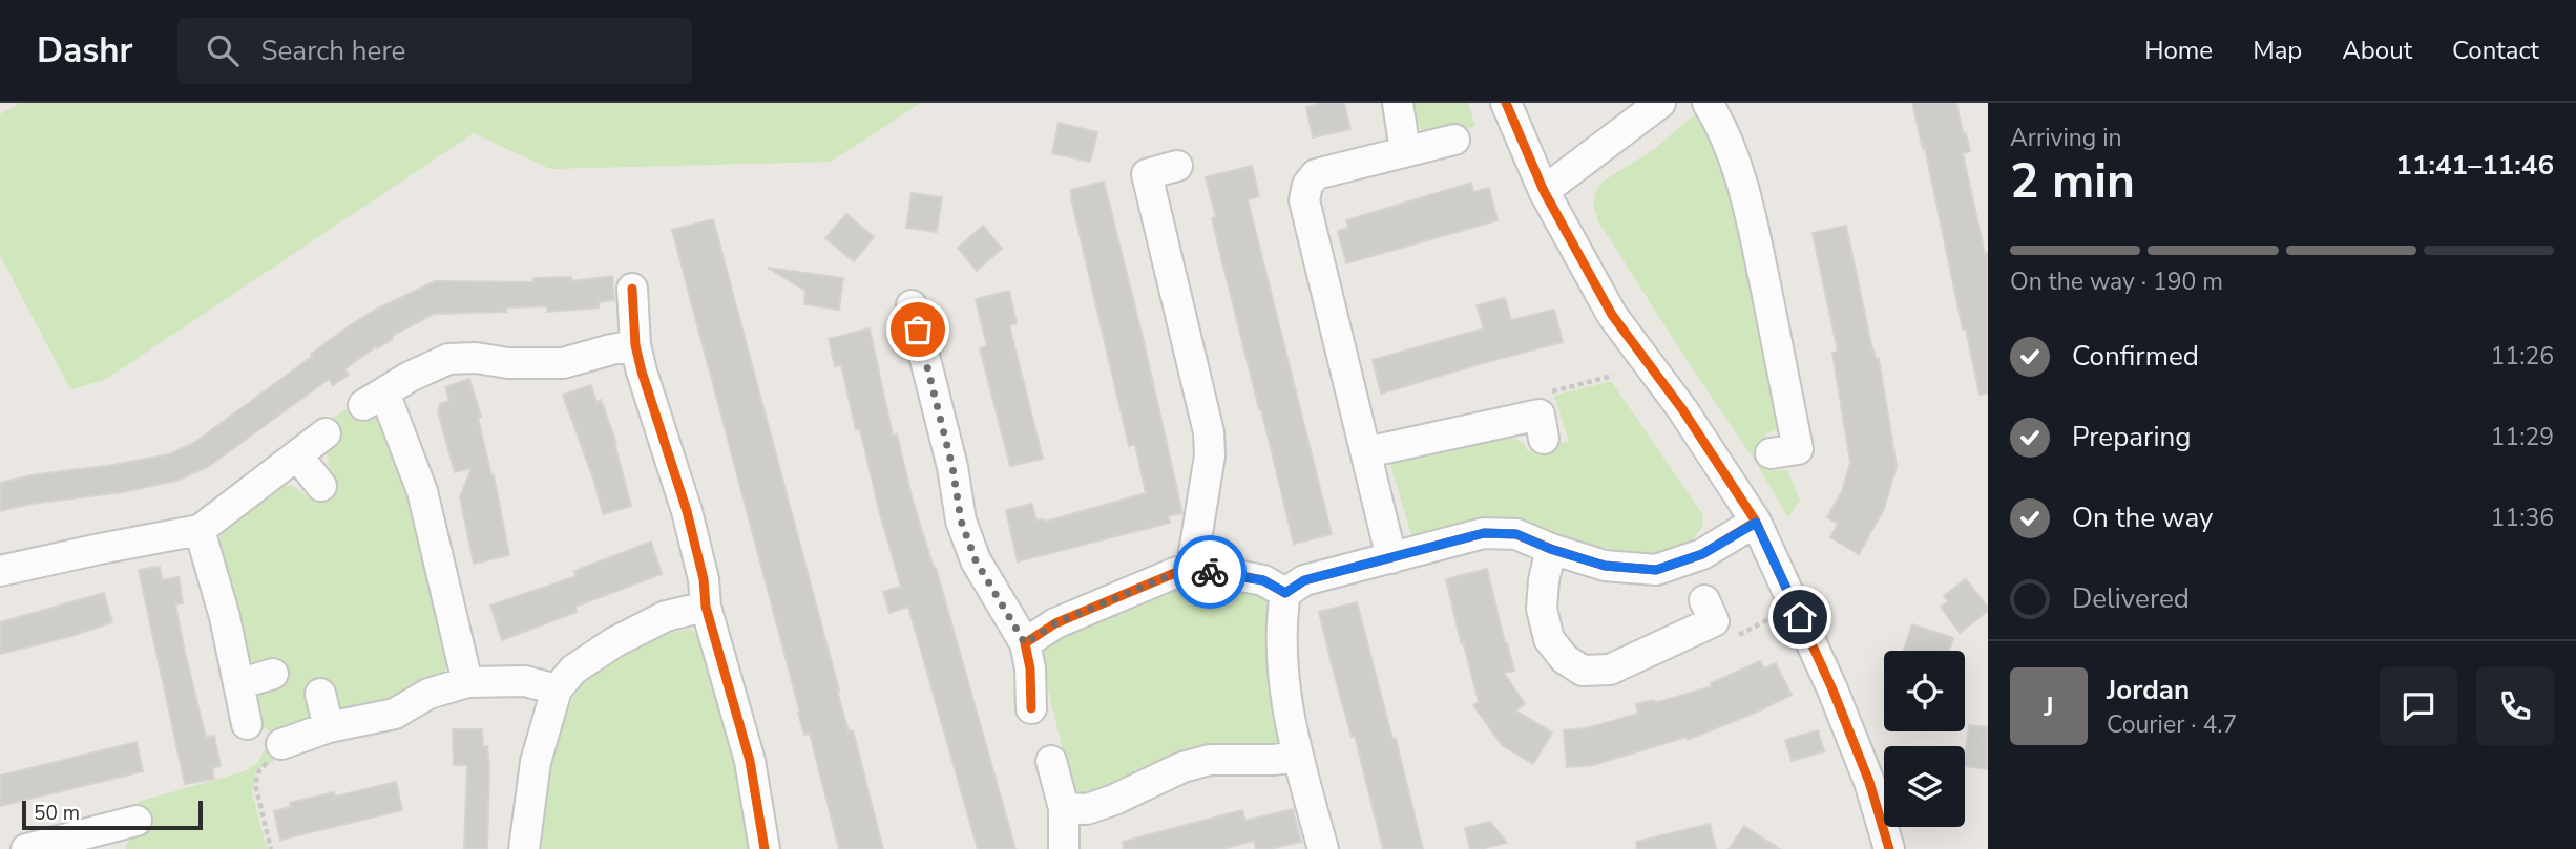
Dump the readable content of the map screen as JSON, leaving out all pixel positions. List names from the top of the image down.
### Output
{
  "scale_bar": "50 m",
  "page": {
    "header": "Dashr",
    "search": "Search here",
    "nav": [
      "Home",
      "Map",
      "About",
      "Contact"
    ],
    "heading": ["2 min", "Arriving in", "11:41–11:46"],
    "panel": ["Jordan", "Courier · 4.7"],
    "bar": "On the way · 190 m",
    "list": [
      ["Confirmed", "11:26"],
      ["Preparing", "11:29"],
      ["On the way", "11:36"],
      "Delivered"
    ],
    "round": "J",
    "scale": "50 m"
  }
}
